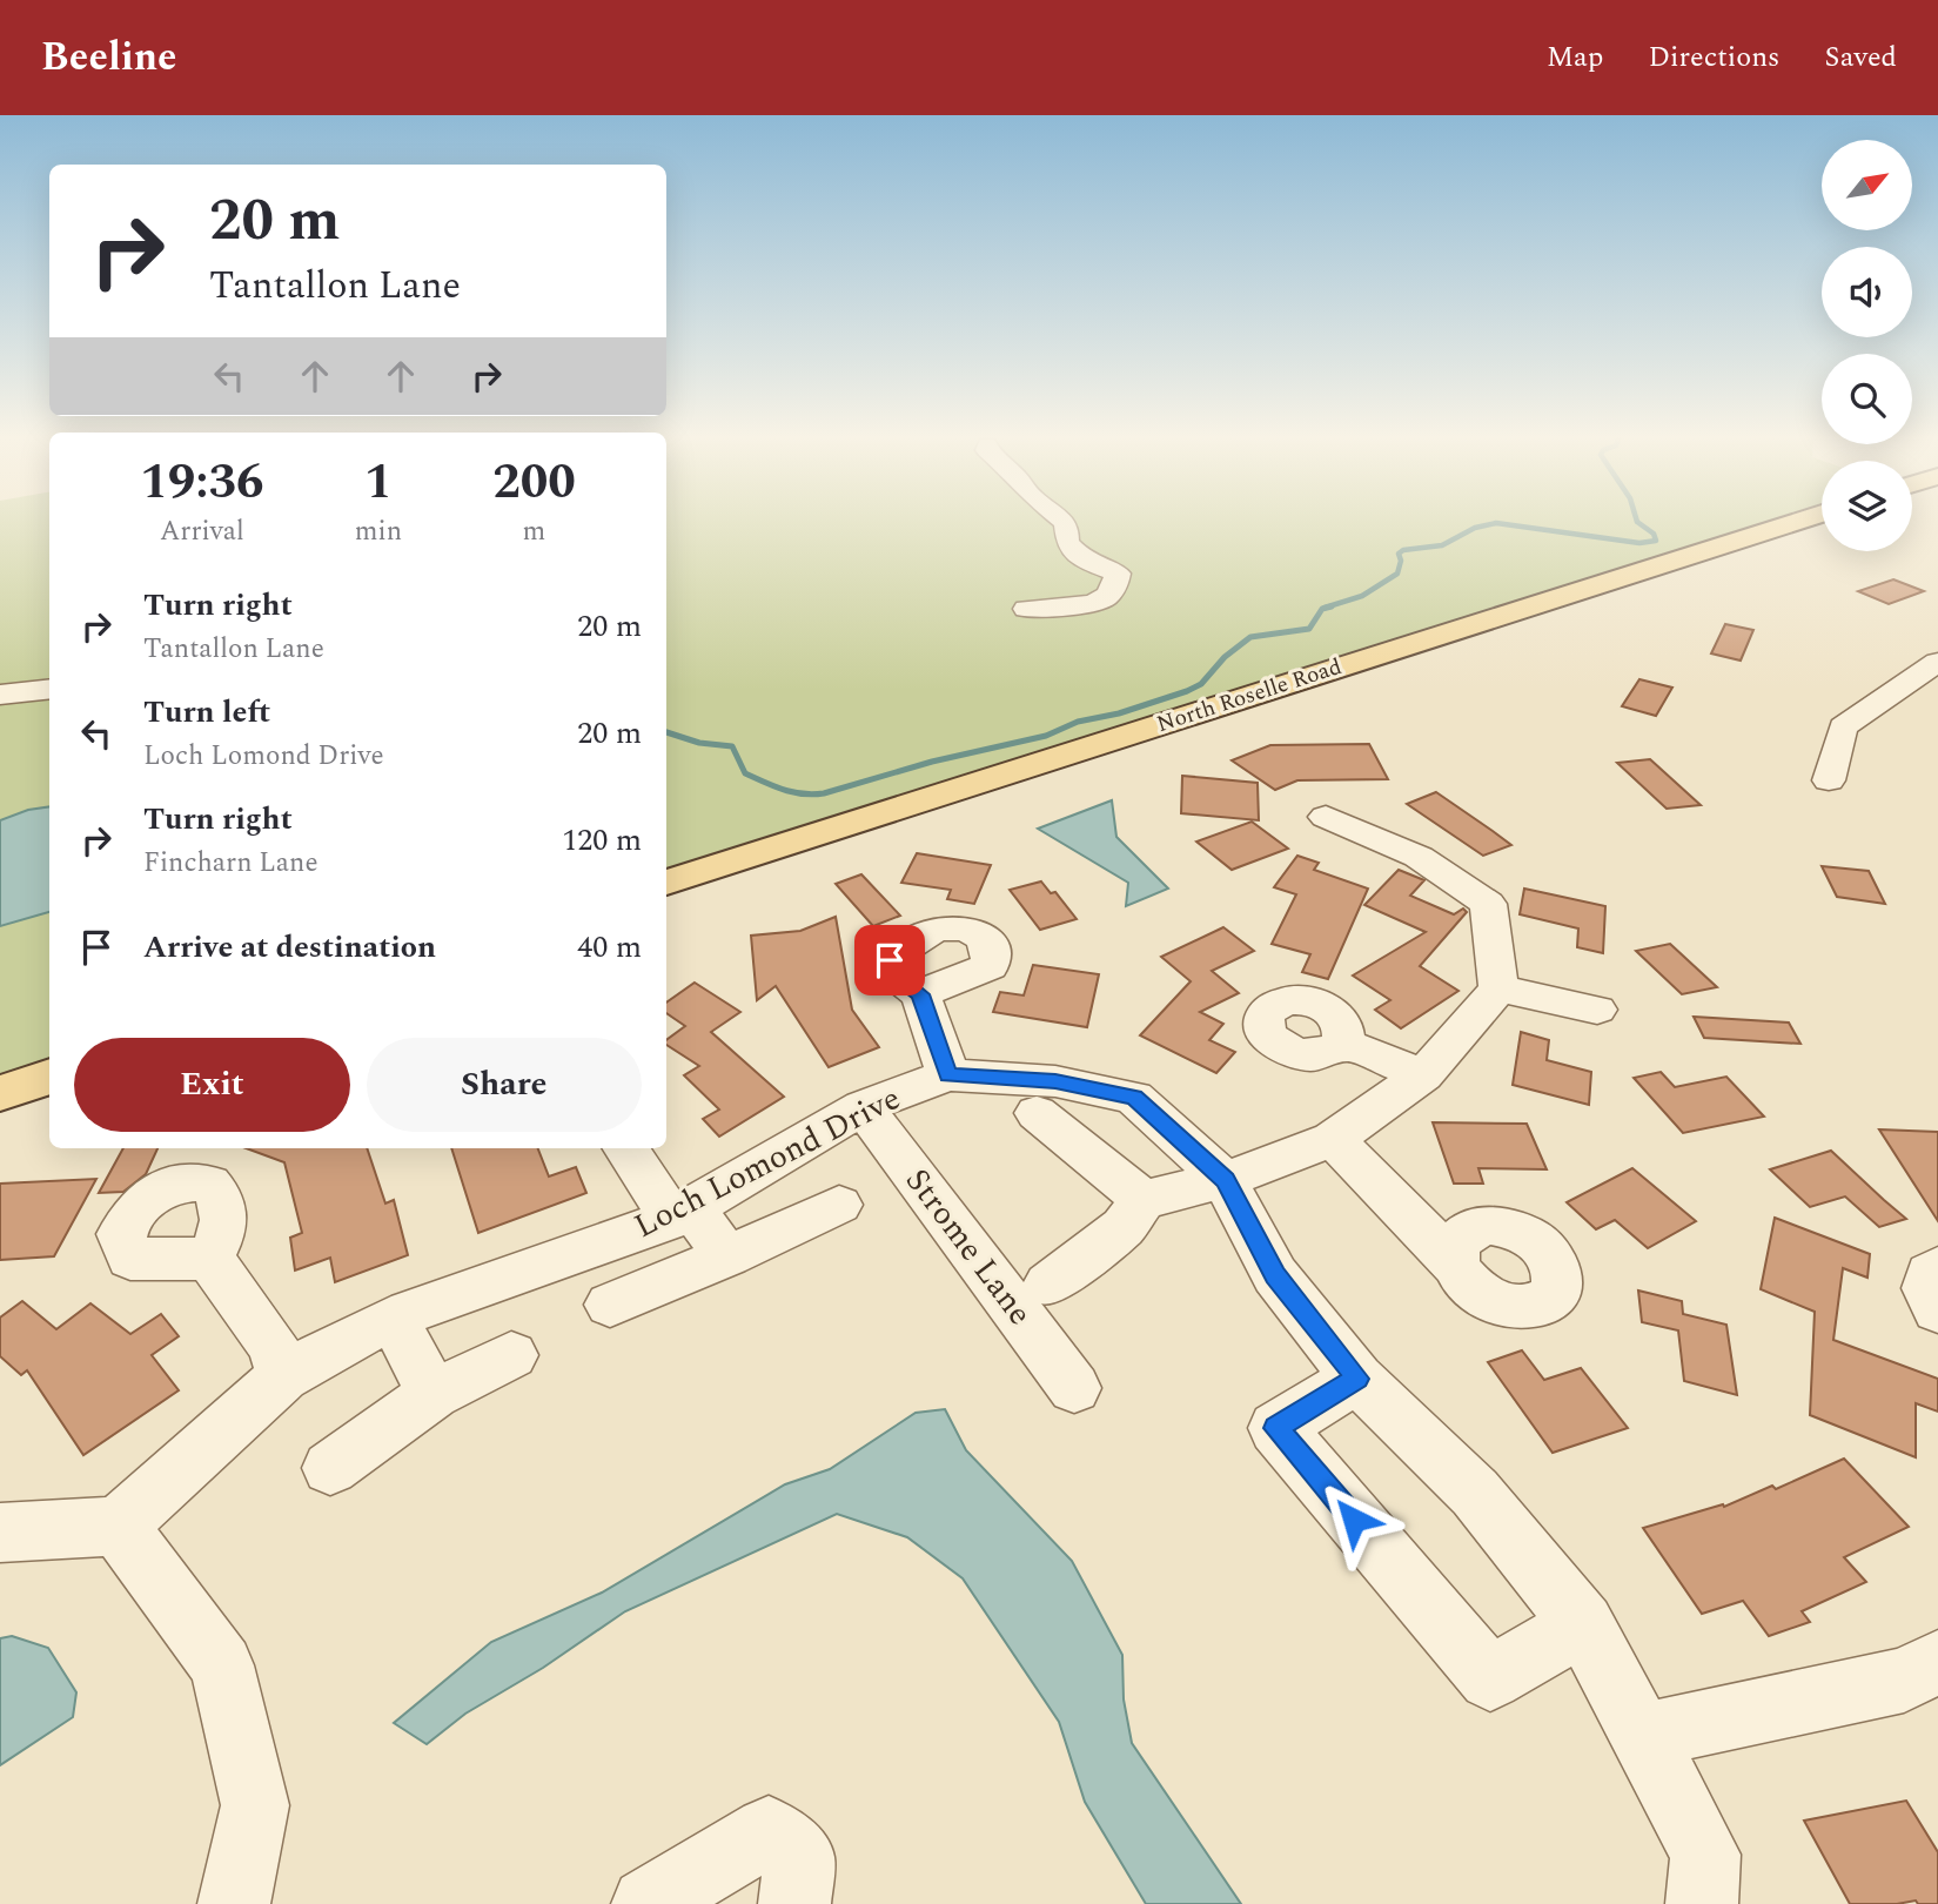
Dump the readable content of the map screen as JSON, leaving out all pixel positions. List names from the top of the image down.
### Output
{
  "streets": {
    "main road": ["North Roselle Road"],
    "street": ["Loch Lomond Drive", "Strome Lane"]
  },
  "crossings": [
    ["Loch Lomond Drive", "Strome Lane"]
  ],
  "north": "top right",
  "page": {
    "header": "Beeline",
    "nav": ["Map", "Directions", "Saved"],
    "turn": ["20 m", "Tantallon Lane"],
    "eta": [
      "19:36",
      "Arrival",
      "1",
      "min",
      "200",
      "m"
    ],
    "list": [
      {
        "name": "Turn right",
        "note": "Tantallon Lane",
        "value": "20 m"
      },
      {
        "name": "Turn left",
        "note": "Loch Lomond Drive",
        "value": "20 m"
      },
      {
        "name": "Turn right",
        "note": "Fincharn Lane",
        "value": "120 m"
      },
      {
        "name": "Arrive at destination",
        "value": "40 m"
      }
    ],
    "buttons": ["Exit", "Share"]
  }
}
